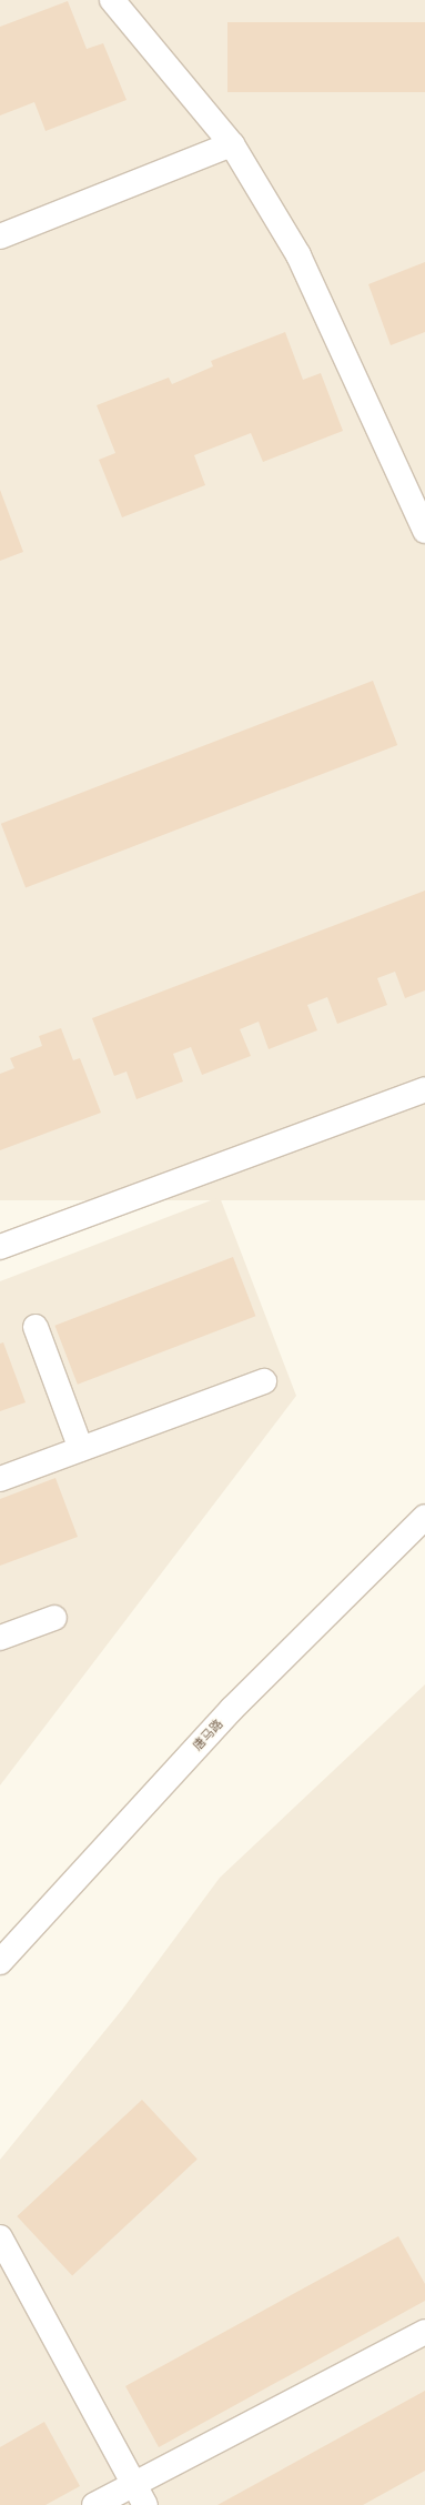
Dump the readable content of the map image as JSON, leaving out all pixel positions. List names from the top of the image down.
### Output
{
  "streets": {
    "street": ["唐马路"]
  }
}
